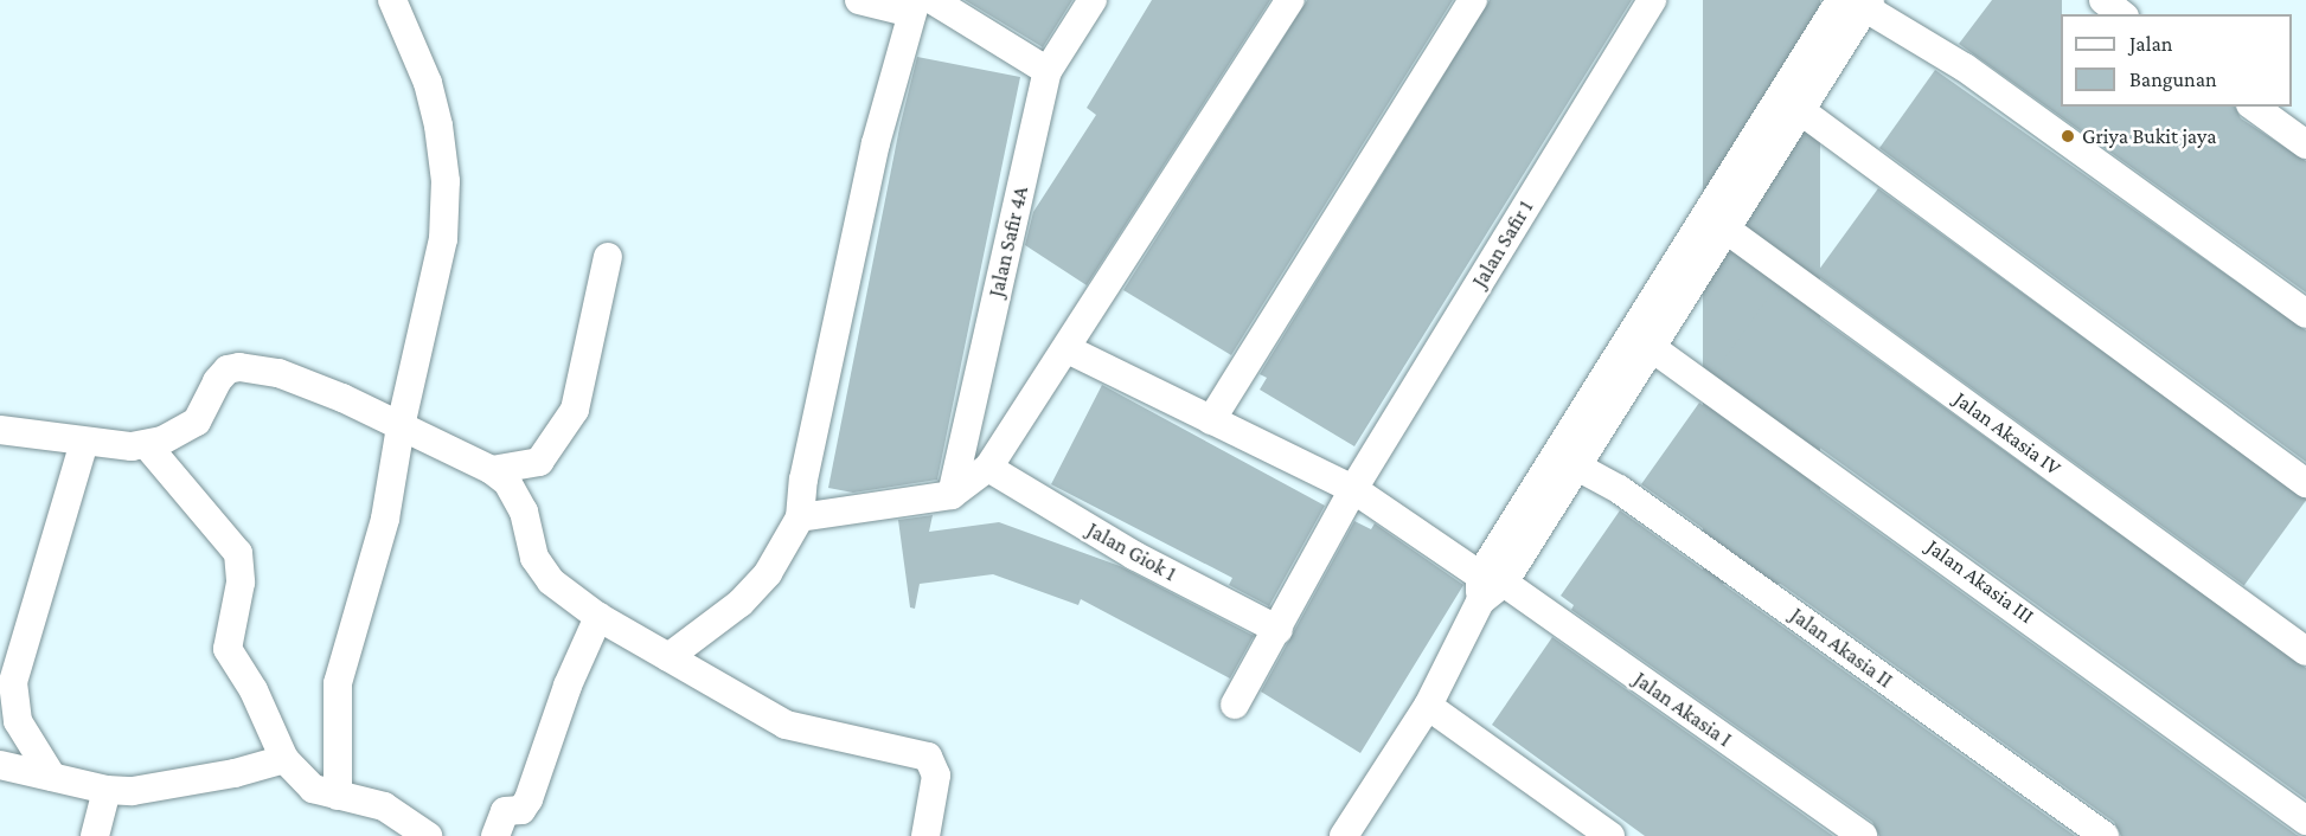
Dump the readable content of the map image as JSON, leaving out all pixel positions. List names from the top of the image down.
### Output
{
  "streets": {
    "street": [
      "Jalan Safir 4A",
      "Jalan Safir 1",
      "Jalan Akasia IV",
      "Jalan Giok 1",
      "Jalan Akasia III",
      "Jalan Akasia II",
      "Jalan Akasia I"
    ]
  },
  "crossings": [
    ["Jalan Safir 1", "Jalan Akasia I"]
  ],
  "places": ["Griya Bukit jaya"],
  "legend": ["Jalan", "Bangunan"]
}
